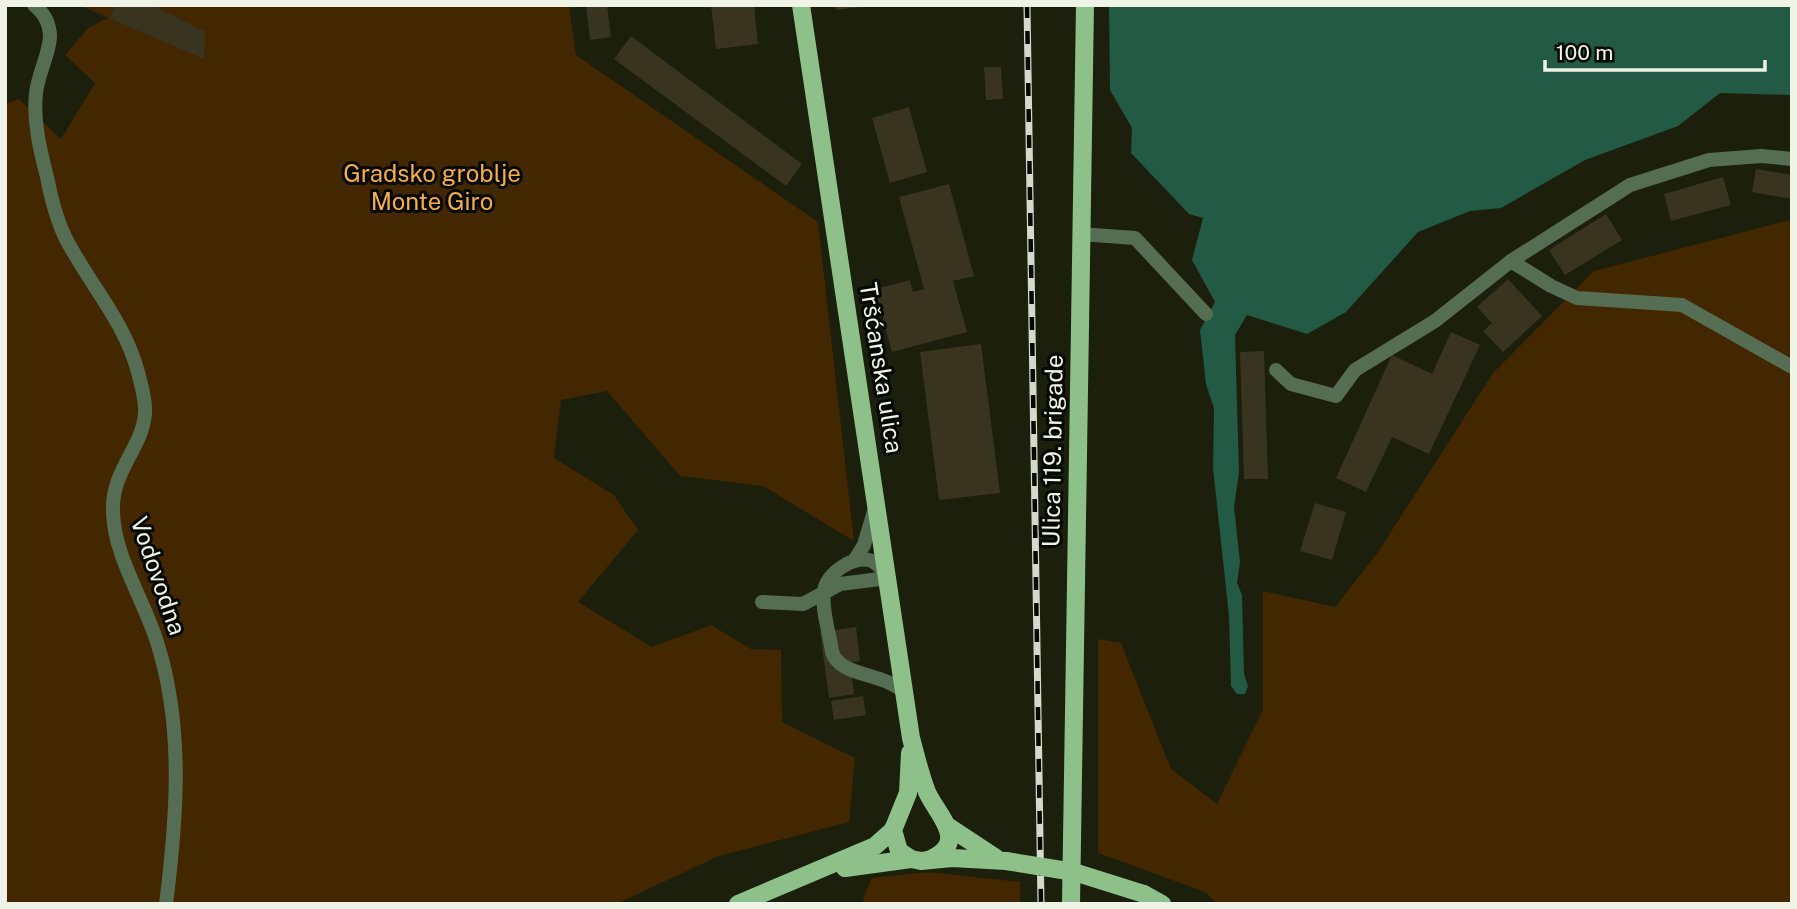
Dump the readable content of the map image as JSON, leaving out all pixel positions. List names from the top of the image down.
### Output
{
  "streets": {
    "main road": ["Tršćanska ulica", "Ulica 119. brigade"],
    "street": ["Vodovodna"]
  },
  "parks": ["Gradsko groblje Monte Giro"],
  "scale_bar": "100 m"
}
